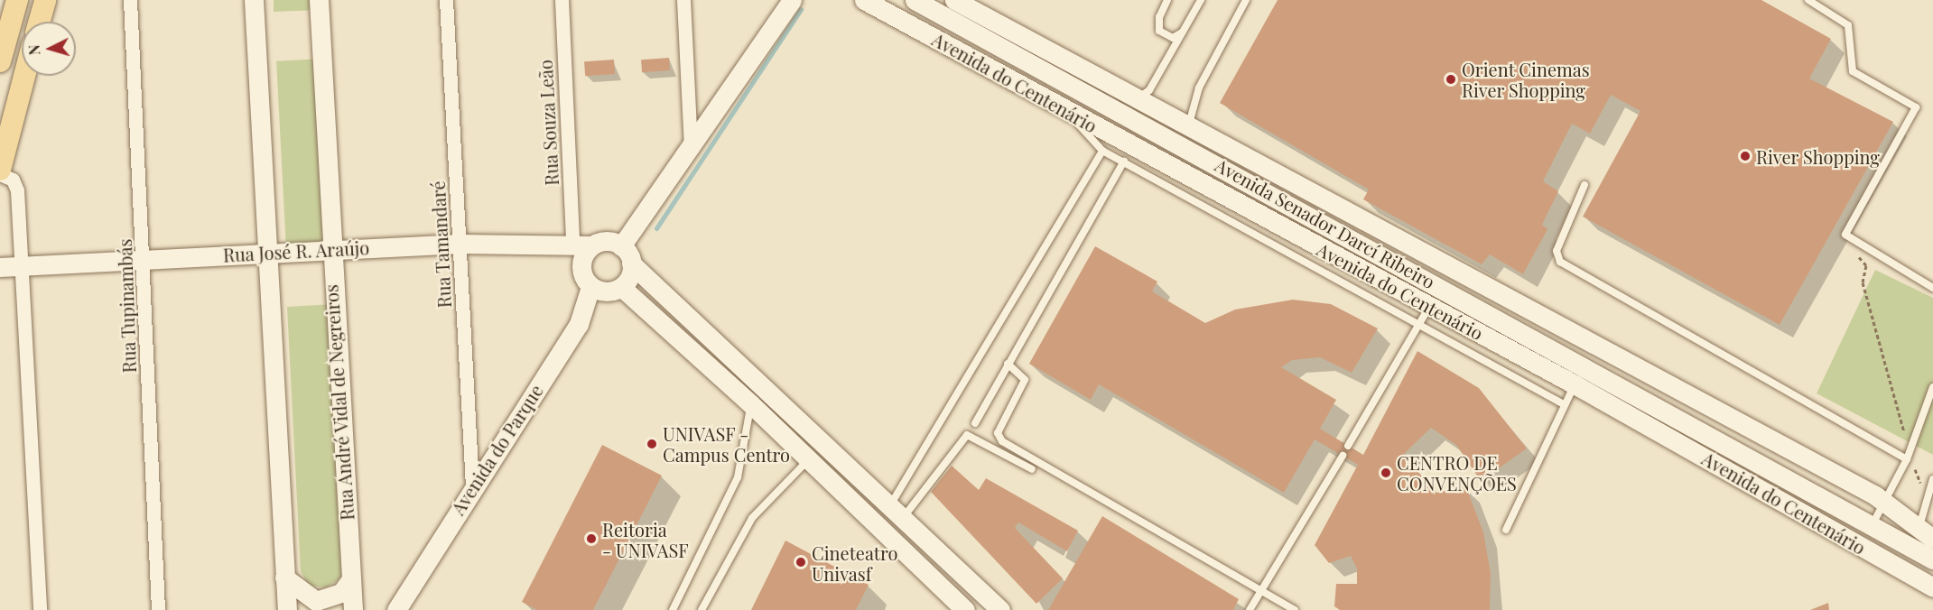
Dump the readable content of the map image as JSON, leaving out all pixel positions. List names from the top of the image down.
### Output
{
  "streets": {
    "main road": [
      "Avenida do Centenário",
      "Avenida Senador Darcí Ribeiro",
      "Rua José R. Araújo",
      "Rua André Vidal de Negreiros",
      "Avenida do Parque"
    ],
    "street": ["Rua Souza Leão", "Rua Tamandaré", "Rua Tupinambás"]
  },
  "crossings": [
    ["Rua Souza Leão", "Rua José R. Araújo"],
    ["Rua Tamandaré", "Rua José R. Araújo"],
    ["Rua Tamandaré", "Avenida do Parque"],
    ["Rua José R. Araújo", "Rua Tupinambás"],
    ["Rua José R. Araújo", "Rua André Vidal de Negreiros"],
    ["Rua José R. Araújo", "Avenida do Parque"]
  ],
  "places": [
    "Orient Cinemas River Shopping",
    "River Shopping",
    "UNIVASF - Campus Centro",
    "CENTRO DE CONVENÇÕES",
    "Reitoria - UNIVASF",
    "Cineteatro Univasf"
  ],
  "north": "left"
}
